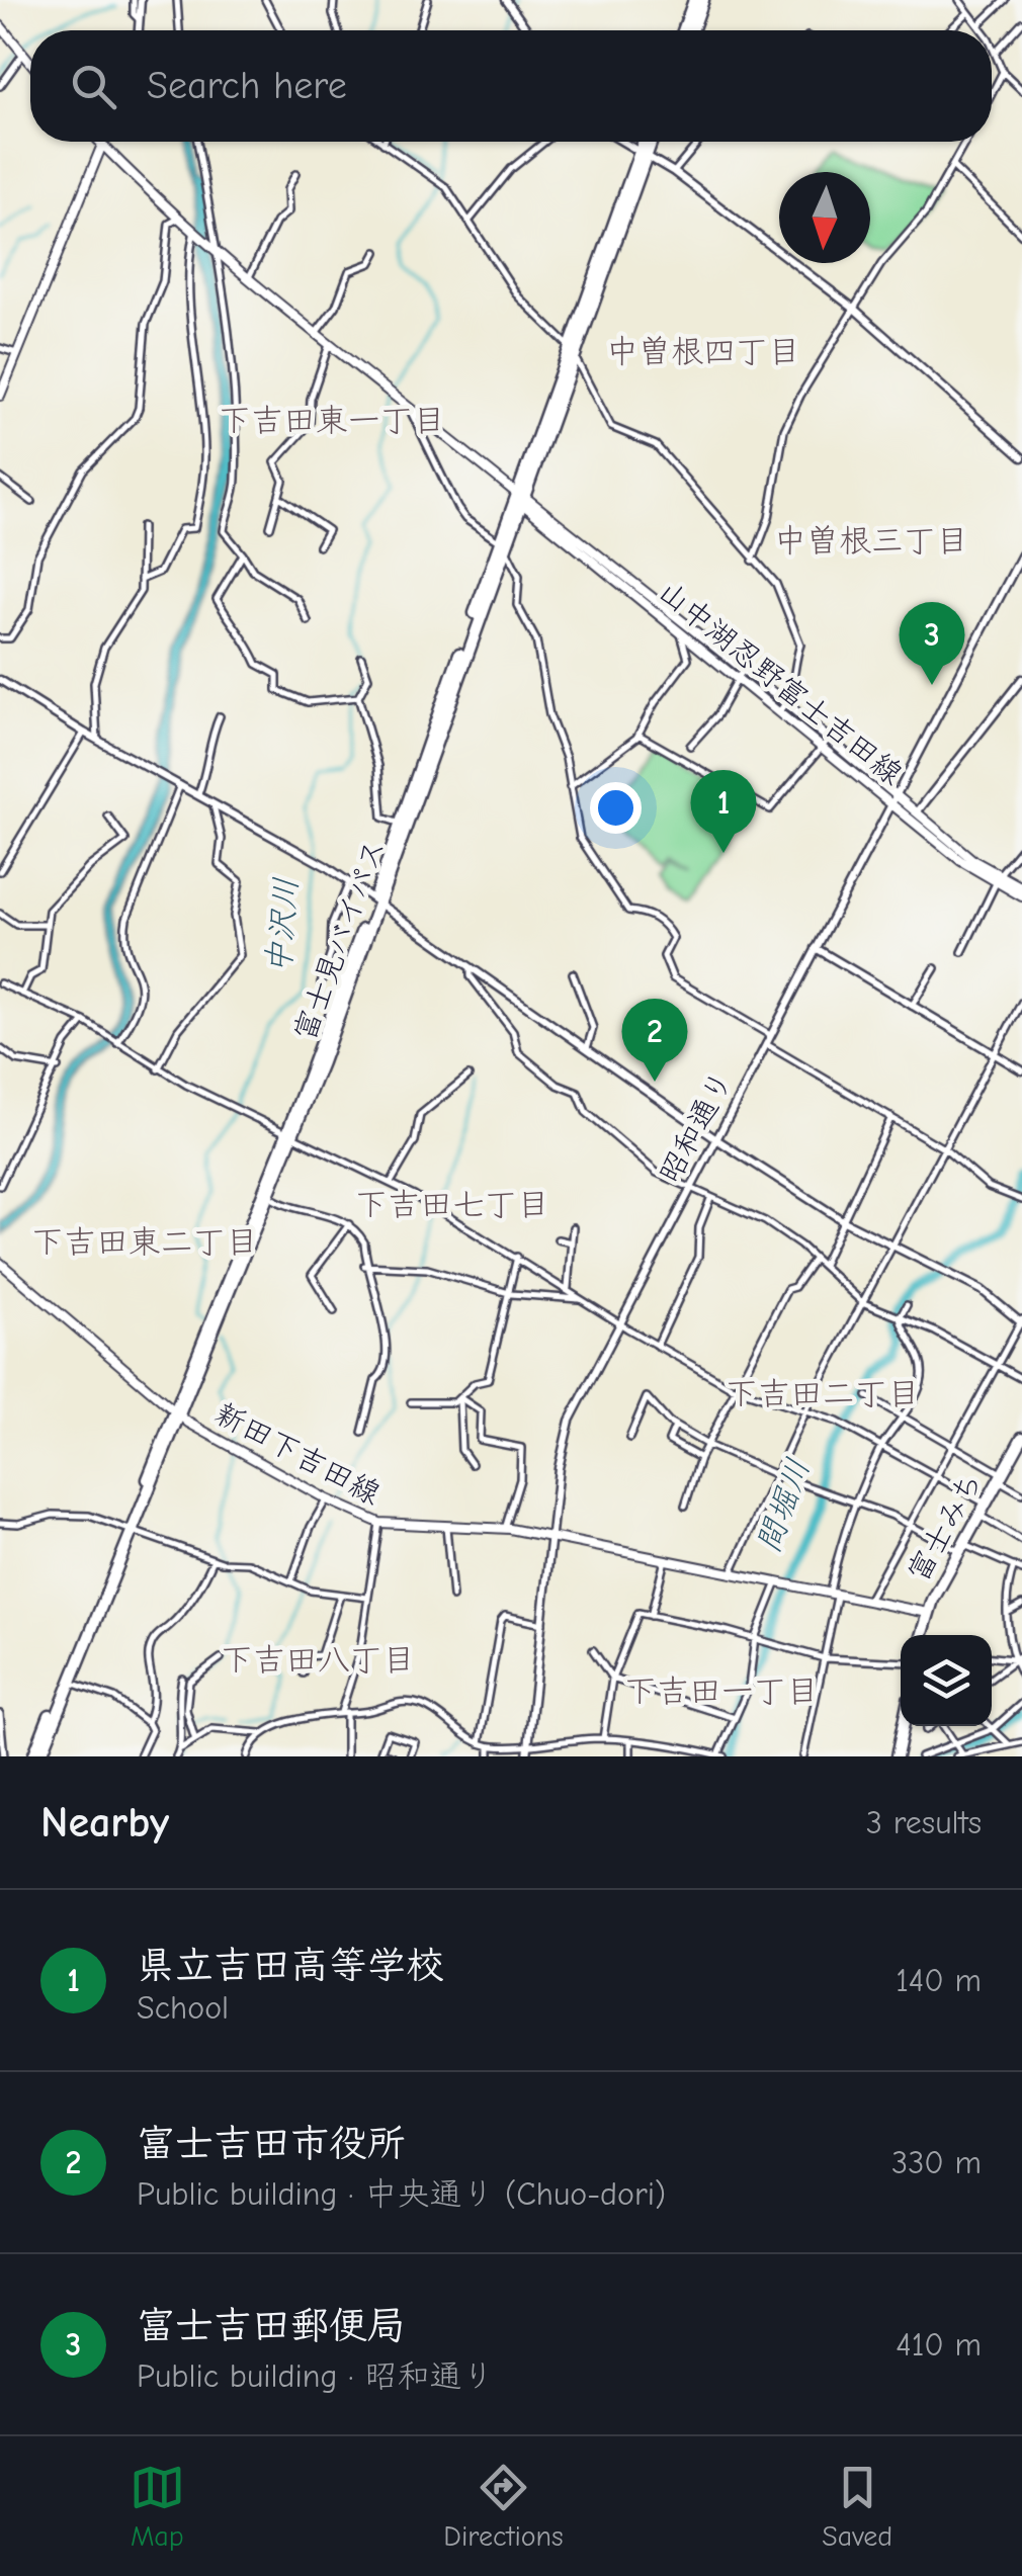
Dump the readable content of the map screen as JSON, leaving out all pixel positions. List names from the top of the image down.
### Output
{
  "streets": {
    "highway": ["富士見バイパス", "富士みち"],
    "main road": ["山中湖忍野富士吉田線", "新田下吉田線"],
    "street": ["昭和通り"]
  },
  "crossings": [
    ["山中湖忍野富士吉田線", "富士見バイパス"],
    ["山中湖忍野富士吉田線", "昭和通り"],
    ["富士見バイパス", "新田下吉田線"],
    ["昭和通り", "新田下吉田線"],
    ["新田下吉田線", "富士みち"]
  ],
  "districts": [
    "中曽根四丁目",
    "下吉田東一丁目",
    "中曽根三丁目",
    "下吉田七丁目",
    "下吉田東二丁目",
    "下吉田二丁目",
    "下吉田八丁目",
    "下吉田一丁目"
  ],
  "water": ["中沢川", "間堀川"],
  "north": "bottom",
  "page": {
    "search": "Search here",
    "pins": ["3", "1", "2"],
    "heading": ["Nearby", "3 results"],
    "list": [
      {
        "mark": "1",
        "name": "県立吉田高等学校",
        "note": "School",
        "value": "140 m"
      },
      {
        "mark": "2",
        "name": "富士吉田市役所",
        "note": "Public building · 中央通り (Chuo-dori)",
        "value": "330 m"
      },
      {
        "mark": "3",
        "name": "富士吉田郵便局",
        "note": "Public building · 昭和通り",
        "value": "410 m"
      }
    ],
    "nav": ["Map", "Directions", "Saved"]
  }
}
